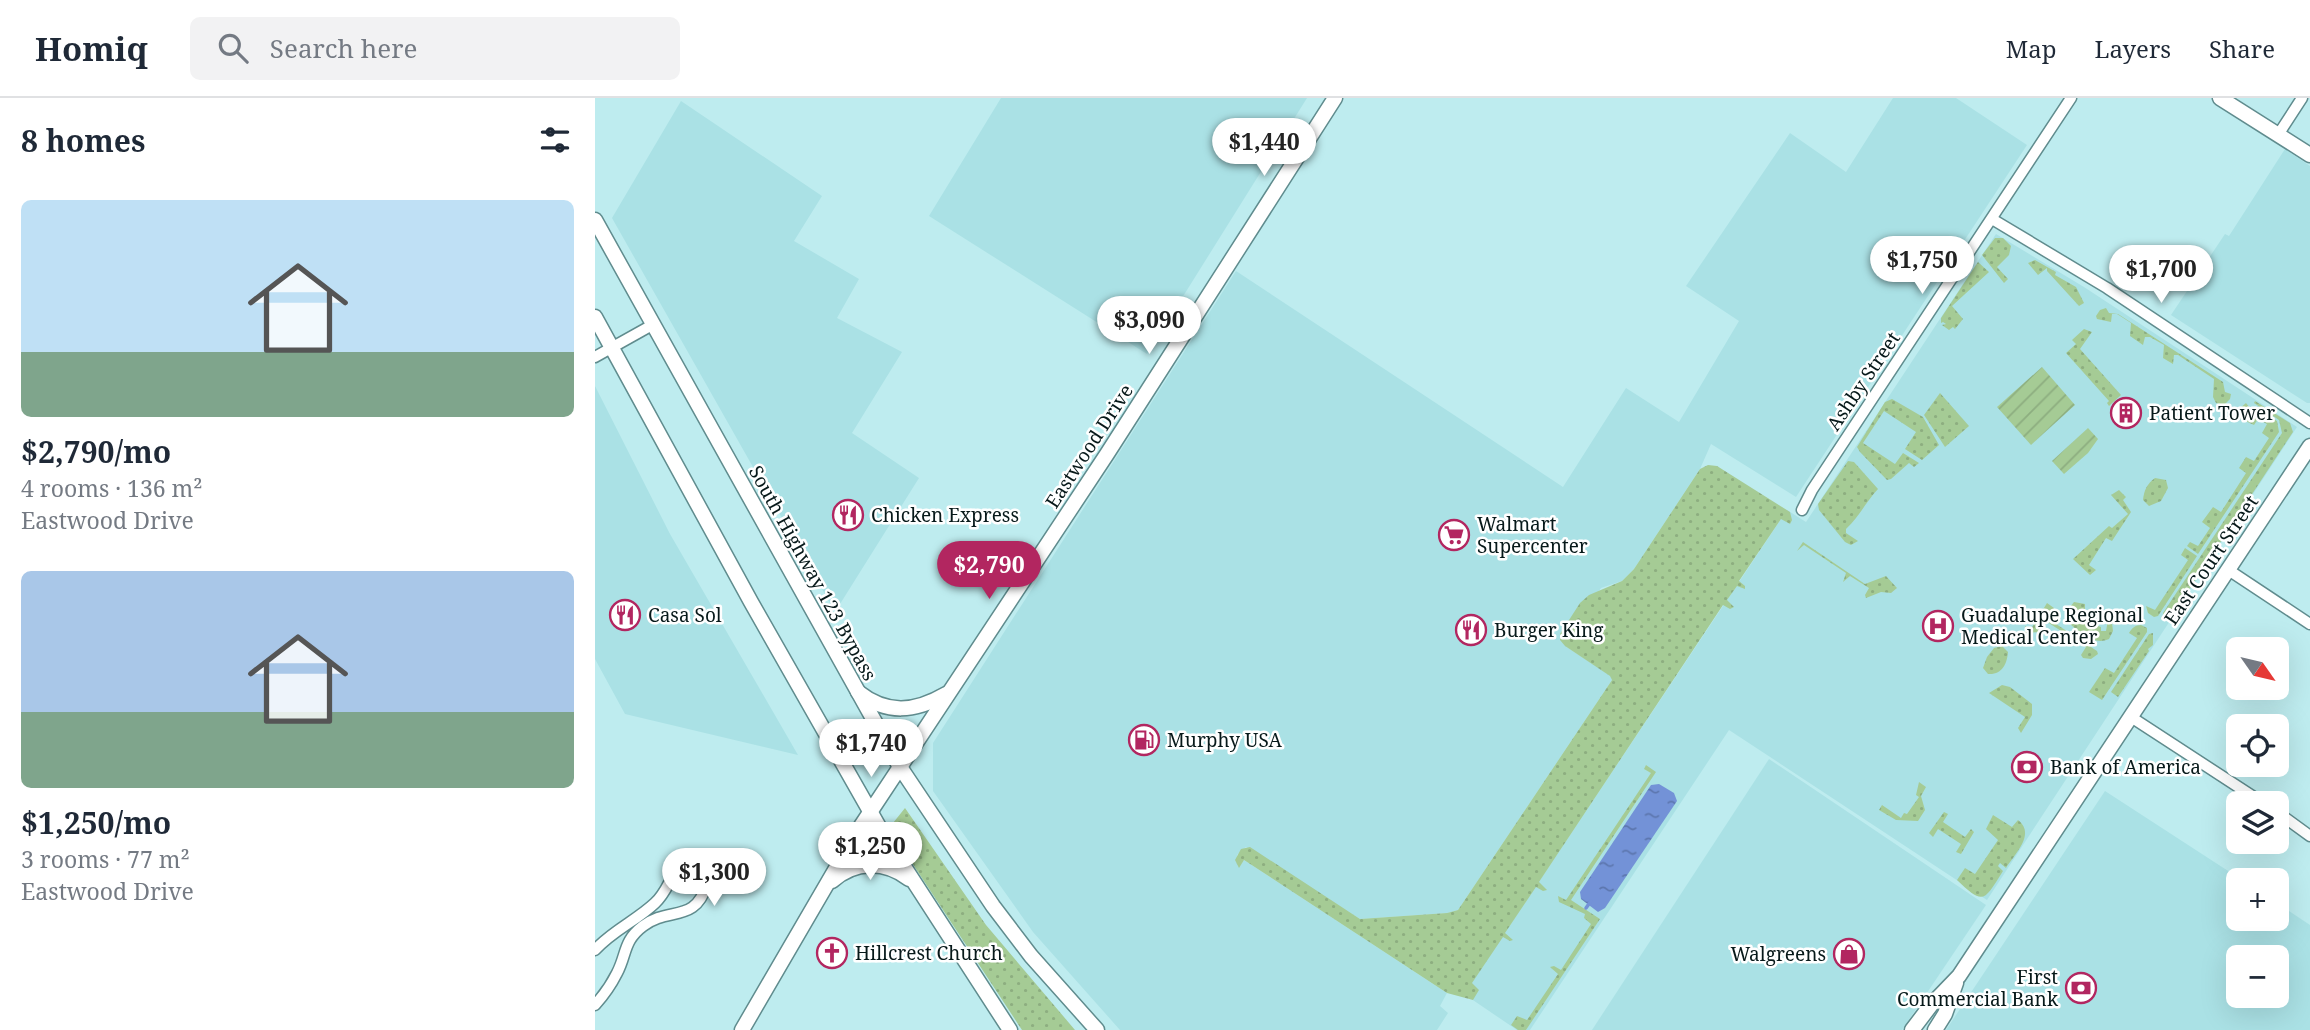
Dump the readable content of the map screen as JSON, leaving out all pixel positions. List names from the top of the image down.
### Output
{
  "streets": {
    "main road": ["Eastwood Drive", "East Court Street", "South Highway 123 Bypass"],
    "street": ["Ashby Street"]
  },
  "crossings": [
    ["Eastwood Drive", "South Highway 123 Bypass"]
  ],
  "places": {
    "building": ["Patient Tower"],
    "restaurant": ["Chicken Express", "Casa Sol", "Burger King"],
    "supermarket": ["Walmart Supercenter"],
    "hospital": ["Guadalupe Regional Medical Center"],
    "fuel station": ["Murphy USA"],
    "bank": ["Bank of America", "First Commercial Bank"],
    "church": ["Hillcrest Church"],
    "shop": ["Walgreens"]
  },
  "north": "bottom right",
  "page": {
    "header": "Homiq",
    "search": "Search here",
    "nav": ["Map", "Layers", "Share"],
    "heading": "8 homes",
    "price": [
      "$1,440",
      "$1,750",
      "$1,700",
      "$3,090",
      "$2,790",
      "$1,740",
      "$1,250",
      "$1,300"
    ],
    "list": [
      {
        "name": "$2,790/mo",
        "note": "4 rooms · 136 m² · Eastwood Drive"
      },
      {
        "name": "$1,250/mo",
        "note": "3 rooms · 77 m² · Eastwood Drive"
      }
    ],
    "map_buttons": ["+", "−"]
  }
}
